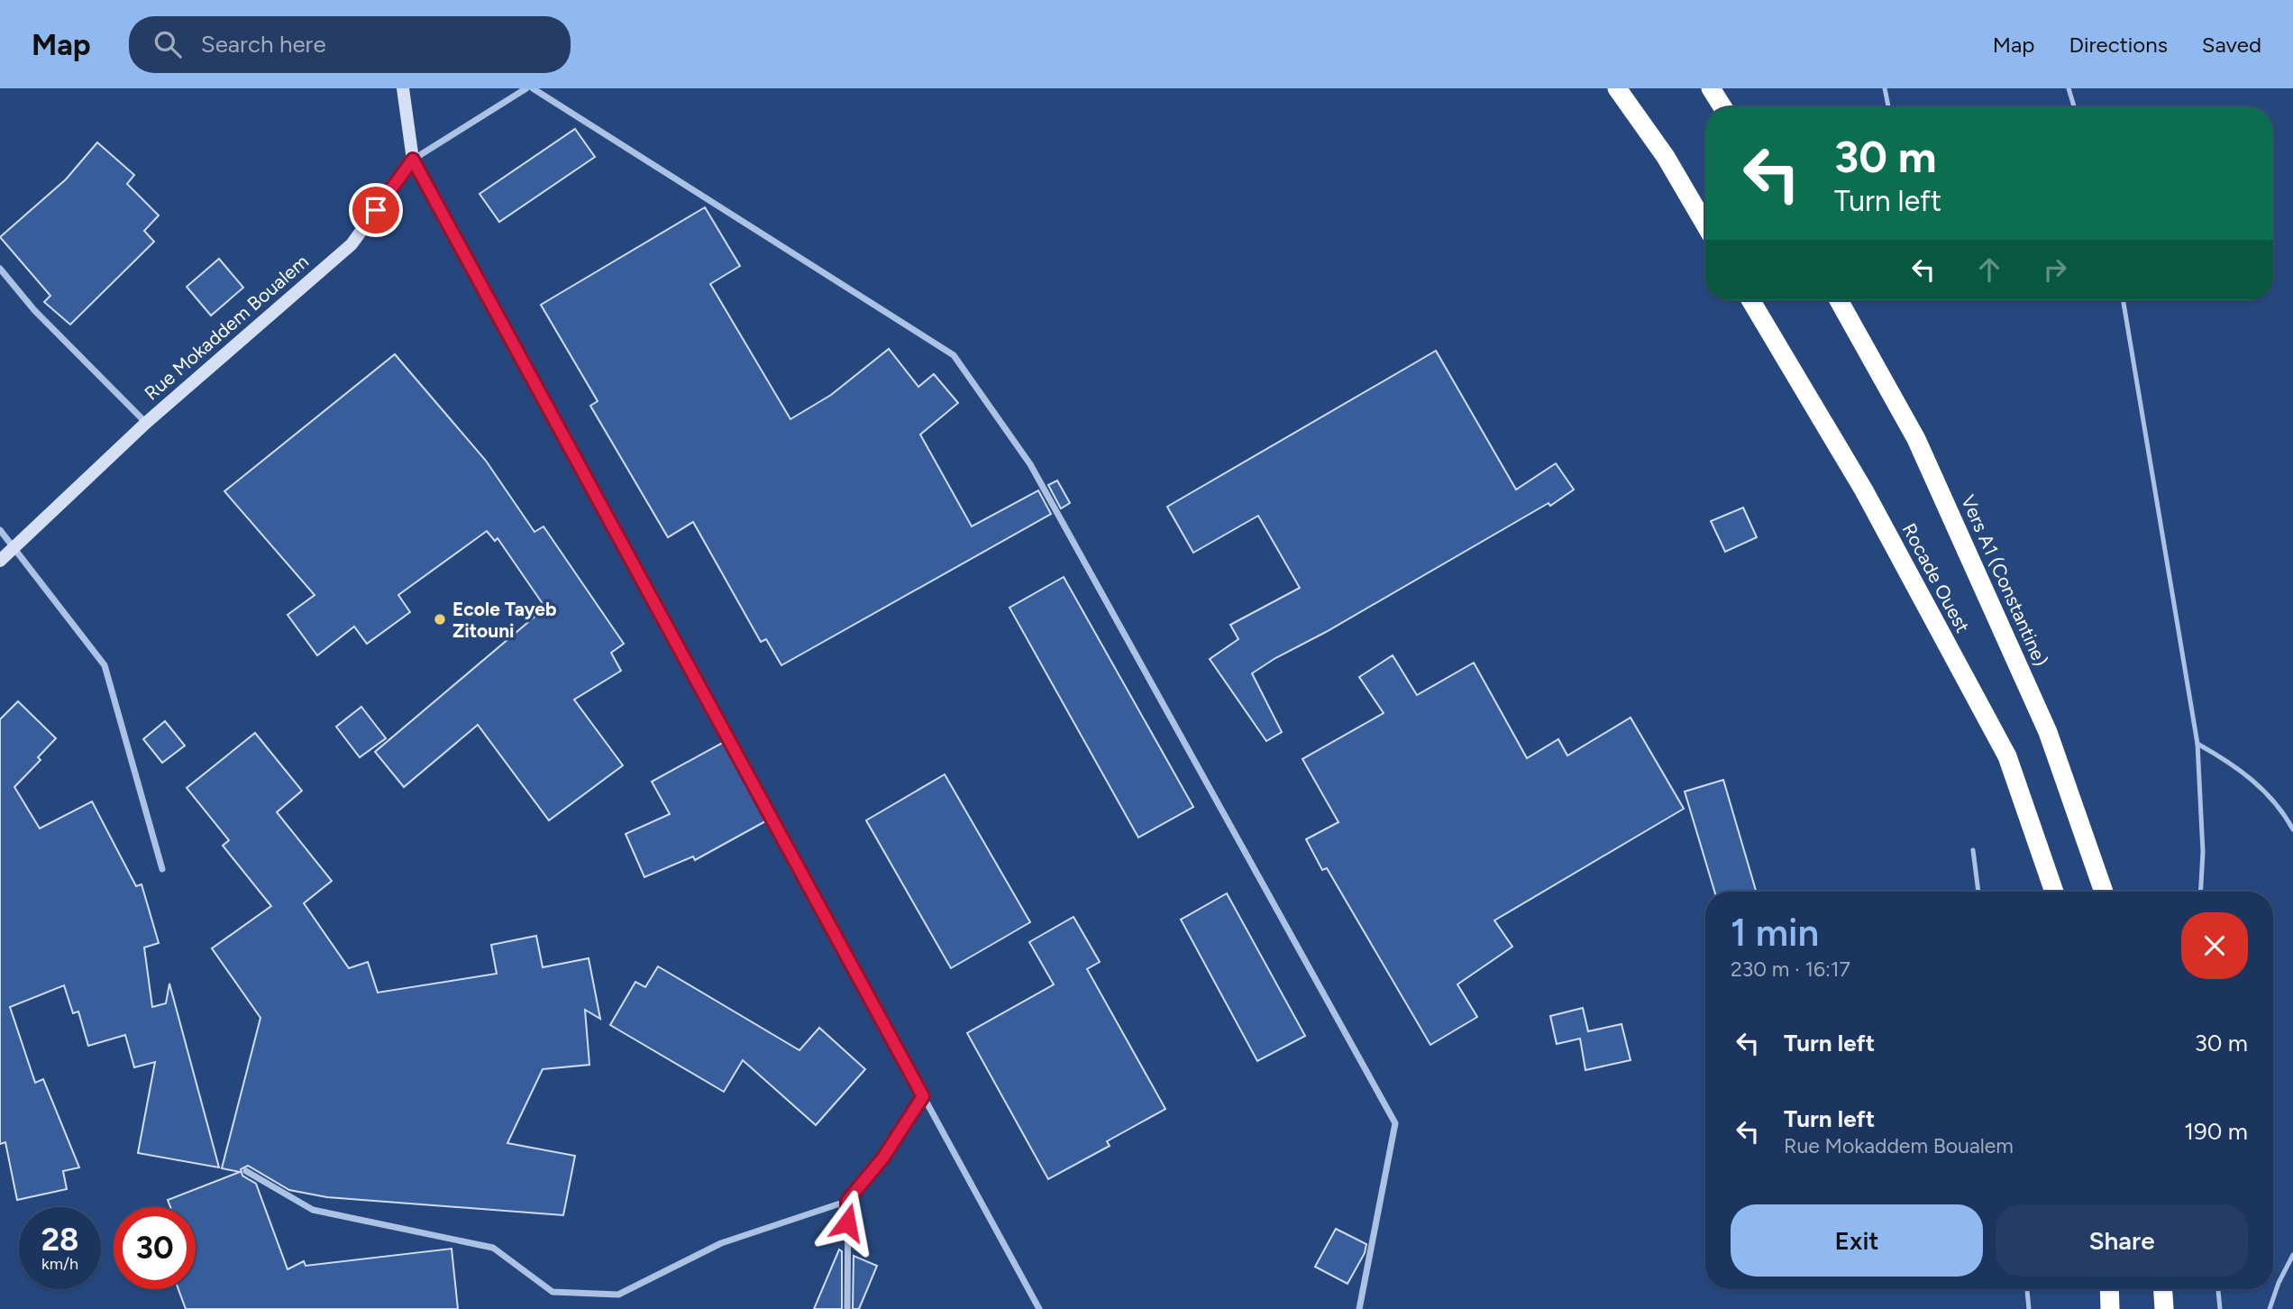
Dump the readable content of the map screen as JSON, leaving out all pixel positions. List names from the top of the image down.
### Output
{
  "streets": {
    "highway": ["Rocade Ouest", "Vers A1 (Constantine)"],
    "street": ["Rue Mokaddem Boualem"]
  },
  "places": ["Ecole Tayeb Zitouni"],
  "page": {
    "header": "Map",
    "search": "Search here",
    "nav": ["Map", "Directions", "Saved"],
    "turn": ["30 m", "Turn left"],
    "heading": ["1 min", "230 m · 16:17"],
    "list": [
      {
        "name": "Turn left",
        "value": "30 m"
      },
      {
        "name": "Turn left",
        "note": "Rue Mokaddem Boualem",
        "value": "190 m"
      }
    ],
    "buttons": ["Exit", "Share"],
    "speed": "28 km/h",
    "limit": "30"
  }
}
